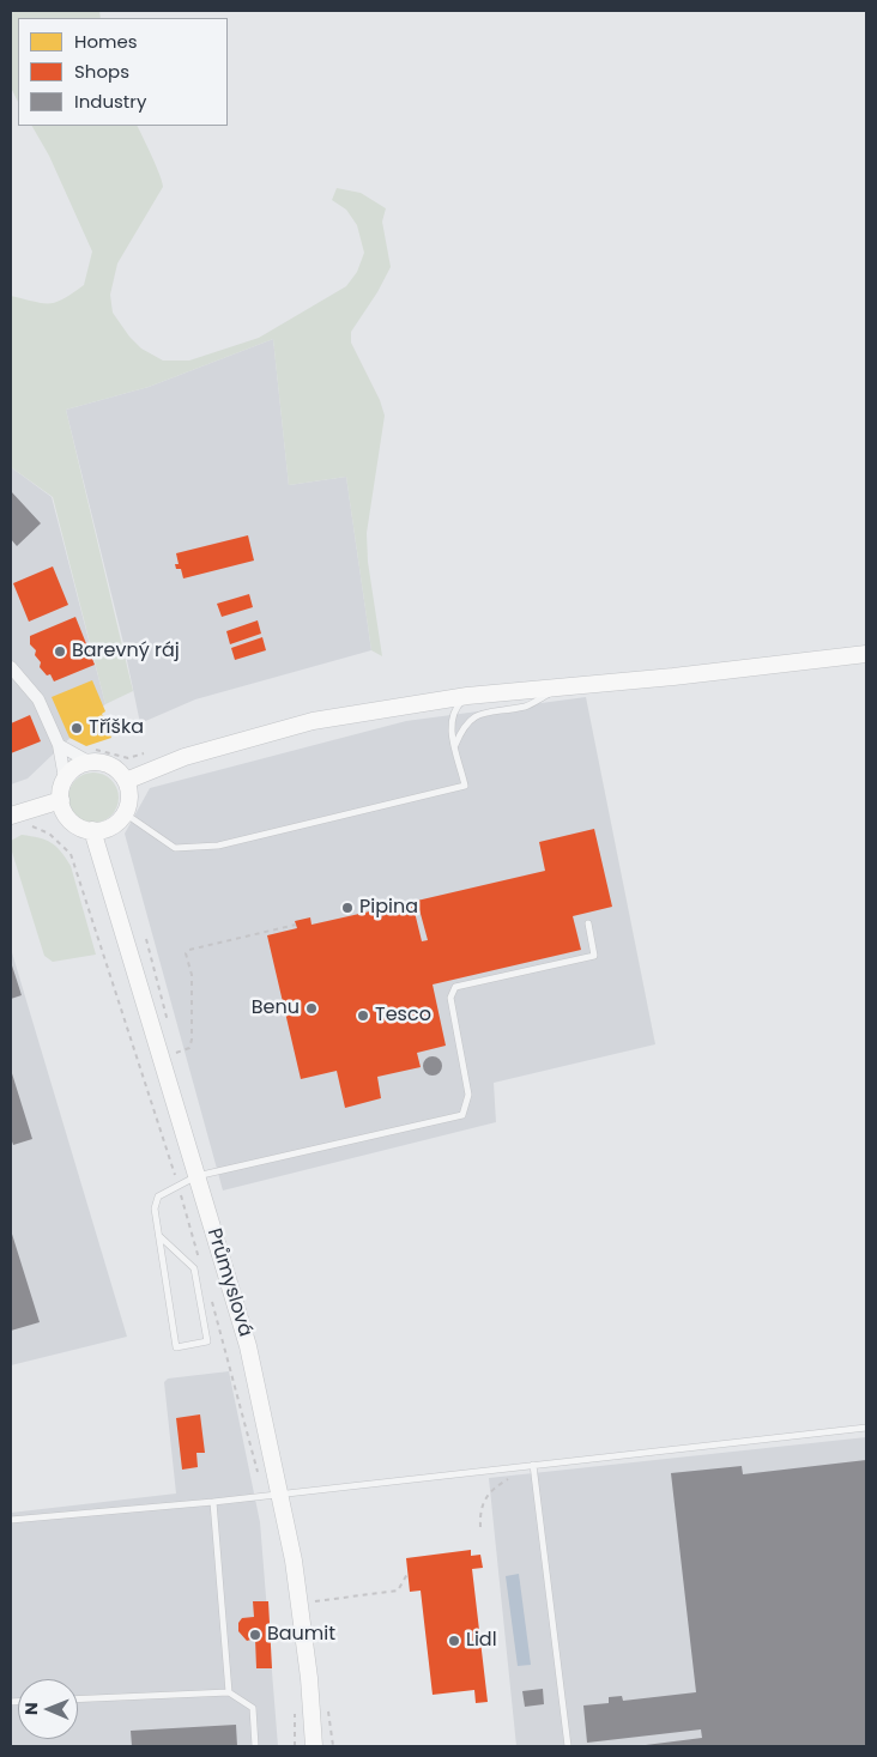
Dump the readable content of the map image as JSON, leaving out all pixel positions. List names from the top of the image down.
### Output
{
  "streets": {
    "main road": ["Průmyslová"]
  },
  "places": [
    "Barevný ráj",
    "Tříška",
    "Pipina",
    "Benu",
    "Tesco",
    "Baumit",
    "Lidl"
  ],
  "legend": ["Homes", "Shops", "Industry"],
  "north": "left"
}
